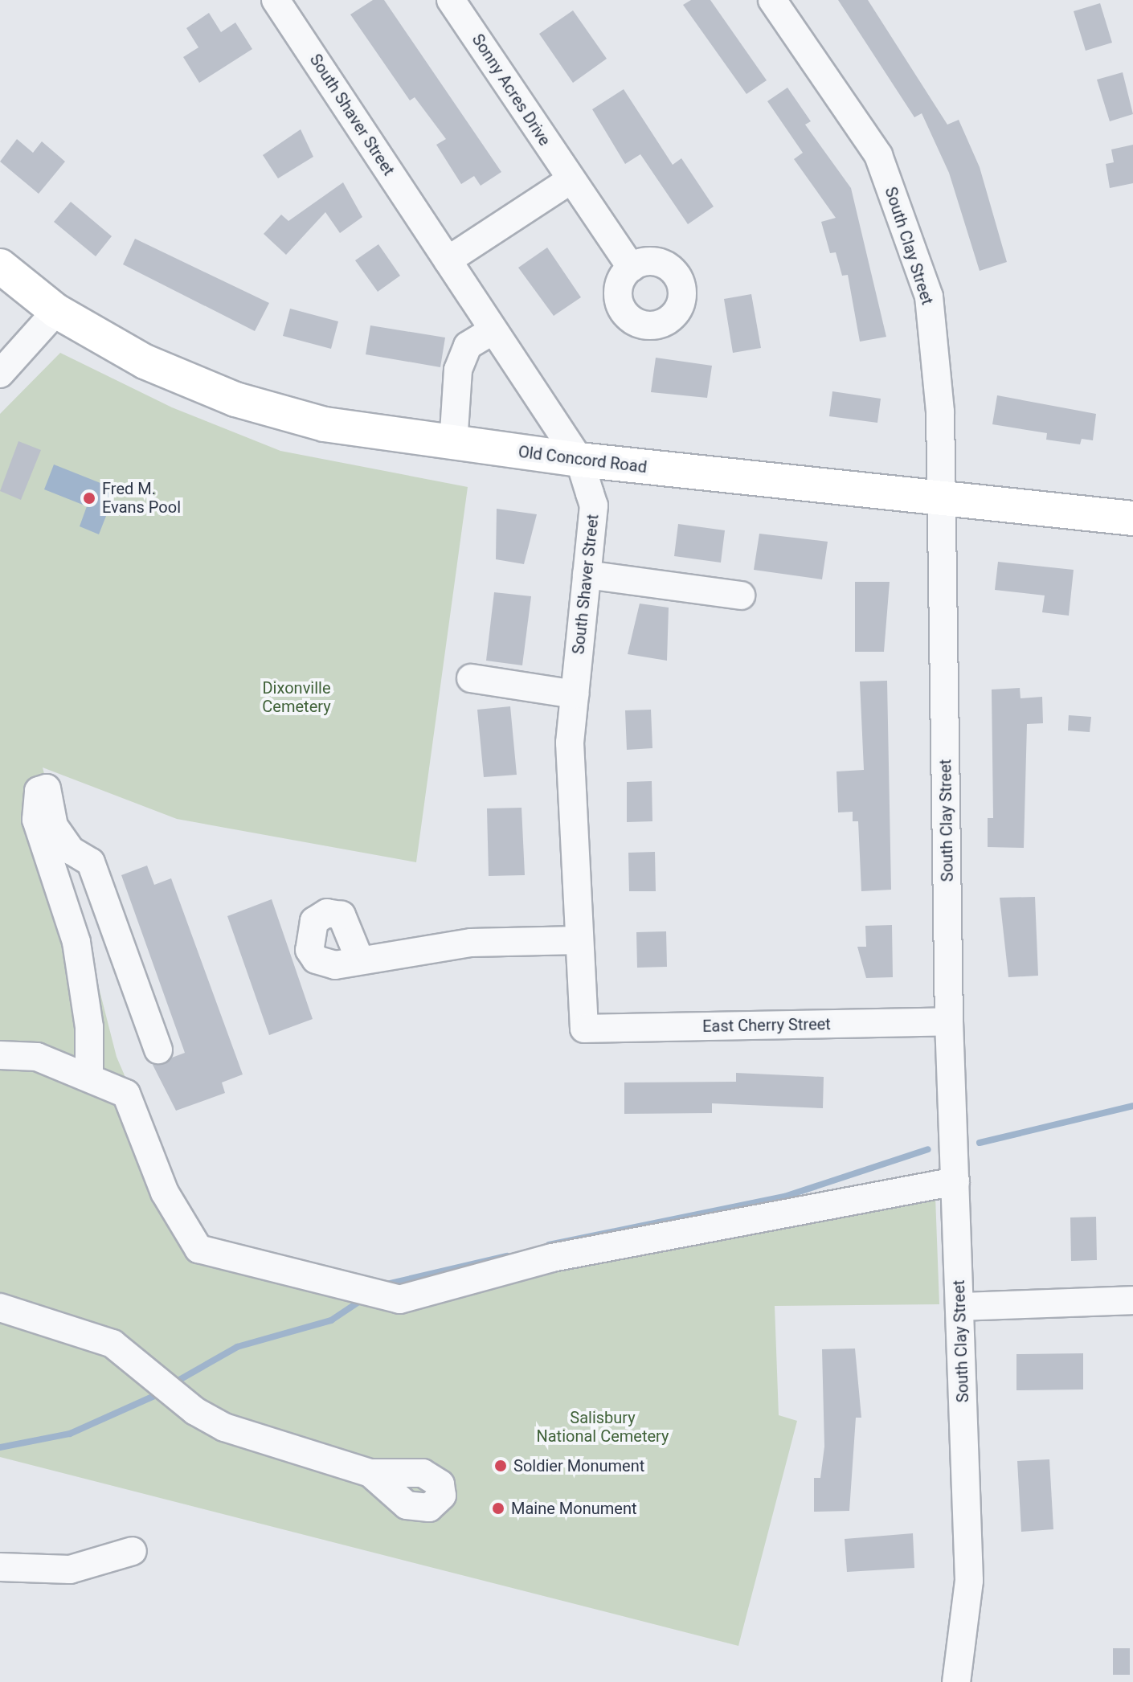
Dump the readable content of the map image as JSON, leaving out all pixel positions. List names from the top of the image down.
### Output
{
  "streets": {
    "main road": ["Old Concord Road"],
    "street": [
      "Sonny Acres Drive",
      "South Shaver Street",
      "South Clay Street",
      "East Cherry Street"
    ]
  },
  "crossings": [
    ["South Shaver Street", "Old Concord Road"],
    ["South Shaver Street", "East Cherry Street"],
    ["South Clay Street", "Old Concord Road"],
    ["South Clay Street", "East Cherry Street"]
  ],
  "parks": ["Dixonville Cemetery", "Salisbury National Cemetery"],
  "places": ["Fred M. Evans Pool", "Soldier Monument", "Maine Monument"]
}
